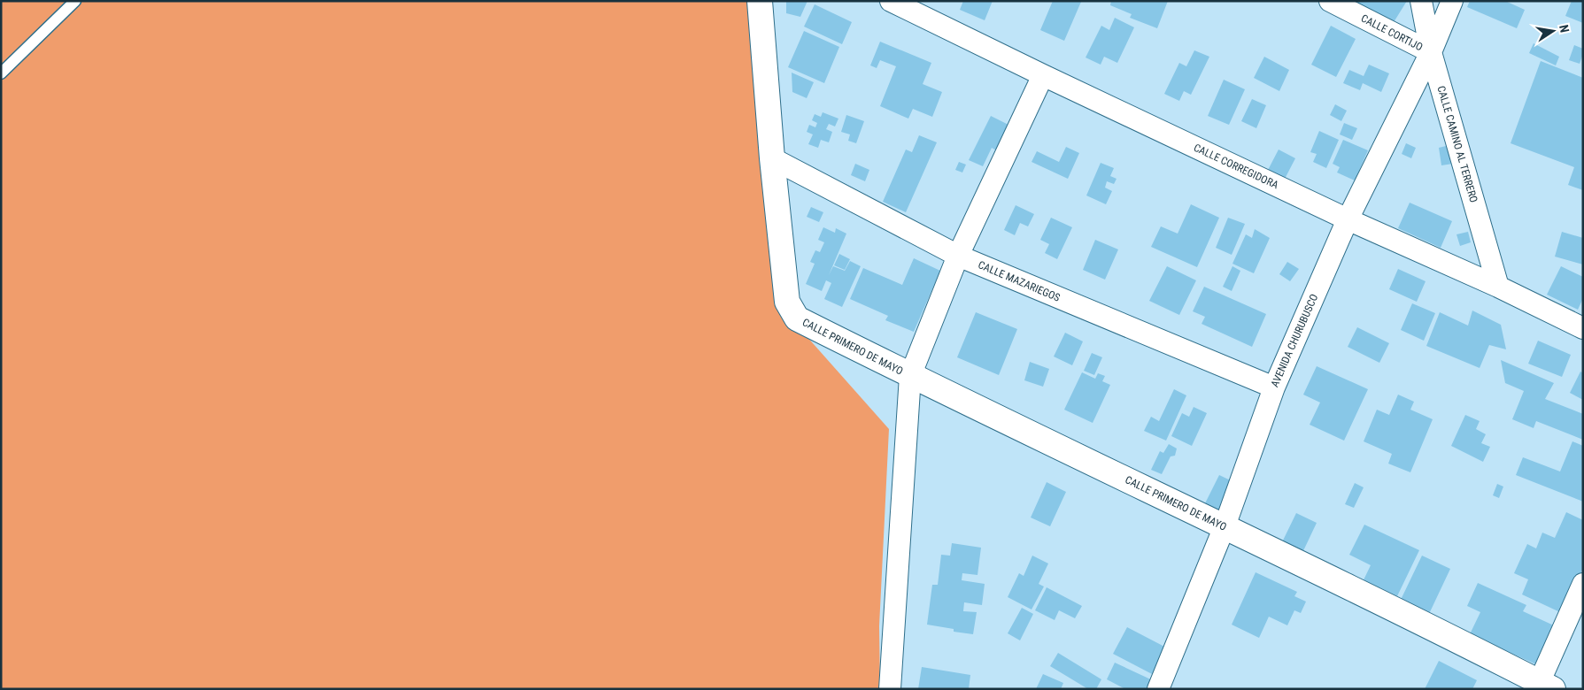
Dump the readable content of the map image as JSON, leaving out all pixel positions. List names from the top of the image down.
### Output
{
  "streets": {
    "street": [
      "CALLE CORTIJO",
      "CALLE CAMINO AL TERRERO",
      "CALLE CORREGIDORA",
      "CALLE MAZARIEGOS",
      "AVENIDA CHURUBUSCO",
      "CALLE PRIMERO DE MAYO"
    ]
  },
  "crossings": [
    ["CALLE CORTIJO", "CALLE CAMINO AL TERRERO"],
    ["CALLE CORTIJO", "AVENIDA CHURUBUSCO"],
    ["CALLE CAMINO AL TERRERO", "CALLE CORREGIDORA"],
    ["CALLE CAMINO AL TERRERO", "AVENIDA CHURUBUSCO"],
    ["CALLE CORREGIDORA", "AVENIDA CHURUBUSCO"],
    ["CALLE MAZARIEGOS", "AVENIDA CHURUBUSCO"],
    ["CALLE MAZARIEGOS", "CALLE PRIMERO DE MAYO"],
    ["AVENIDA CHURUBUSCO", "CALLE PRIMERO DE MAYO"]
  ],
  "north": "right"
}
